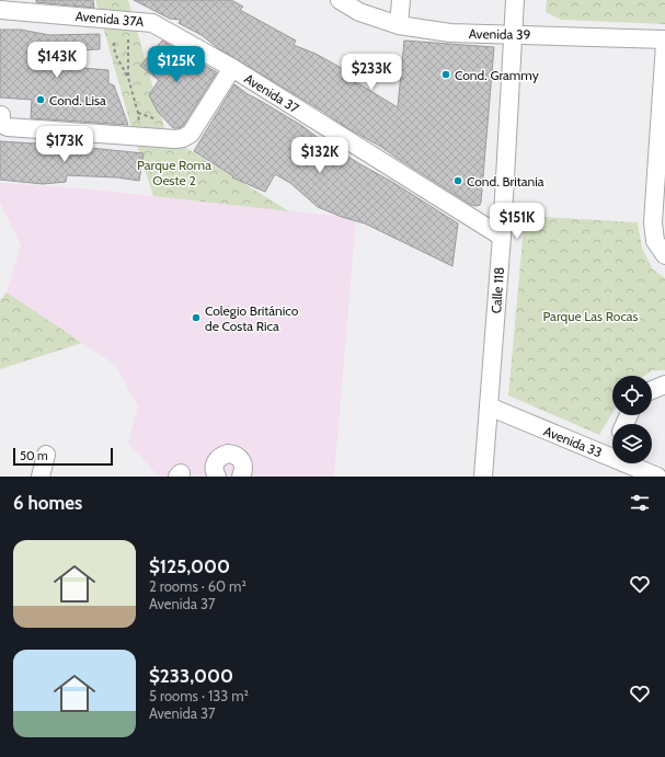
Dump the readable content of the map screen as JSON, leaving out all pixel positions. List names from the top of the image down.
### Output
{
  "streets": {
    "street": [
      "Avenida 37A",
      "Avenida 39",
      "Avenida 37",
      "Calle 118",
      "Avenida 33"
    ]
  },
  "crossings": [
    ["Avenida 37A", "Avenida 37"],
    ["Avenida 39", "Calle 118"],
    ["Avenida 37", "Calle 118"],
    ["Calle 118", "Avenida 33"]
  ],
  "parks": ["Parque Roma Oeste 2", "Parque Las Rocas"],
  "places": [
    "Cond. Grammy",
    "Cond. Lisa",
    "Cond. Britania",
    "Colegio Británico de Costa Rica"
  ],
  "scale_bar": "50 m",
  "page": {
    "price": [
      "$143K",
      "$125K",
      "$233K",
      "$173K",
      "$132K",
      "$151K"
    ],
    "scale": "50 m",
    "heading": "6 homes",
    "list": [
      {
        "name": "$125,000",
        "note": "2 rooms · 60 m² · Avenida 37"
      },
      {
        "name": "$233,000",
        "note": "5 rooms · 133 m² · Avenida 37"
      }
    ]
  }
}
